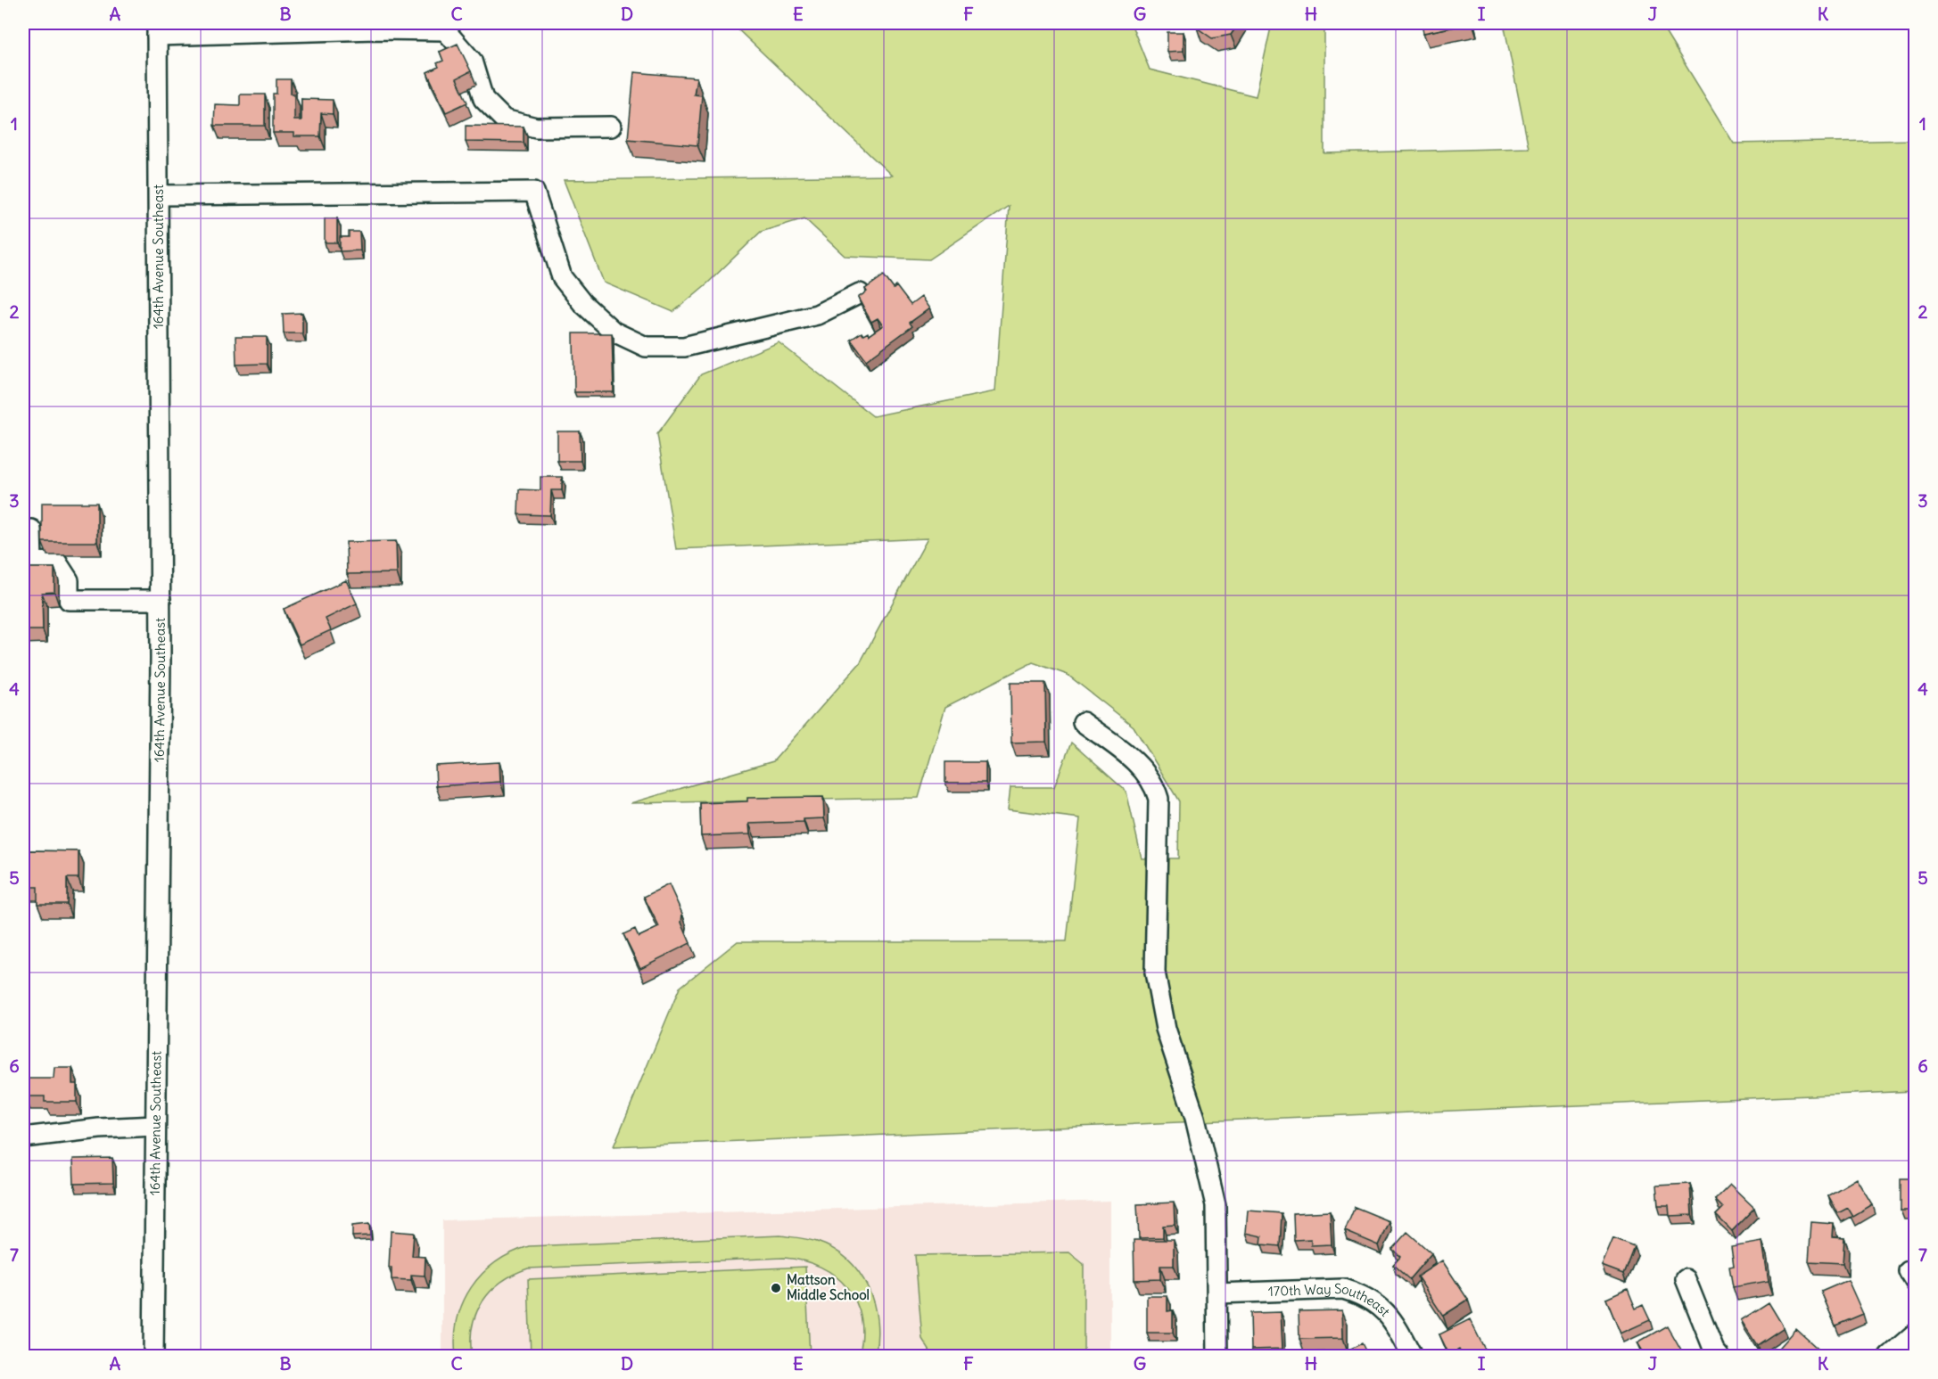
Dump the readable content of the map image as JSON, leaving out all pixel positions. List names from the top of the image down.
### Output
{
  "streets": {
    "street": ["164th Avenue Southeast", "170th Way Southeast"]
  },
  "places": ["Mattson Middle School"],
  "grid": {
    "columns": [
      "A",
      "B",
      "C",
      "D",
      "E",
      "F",
      "G",
      "H",
      "I",
      "J",
      "K"
    ],
    "rows": [
      "1",
      "2",
      "3",
      "4",
      "5",
      "6",
      "7"
    ]
  }
}
